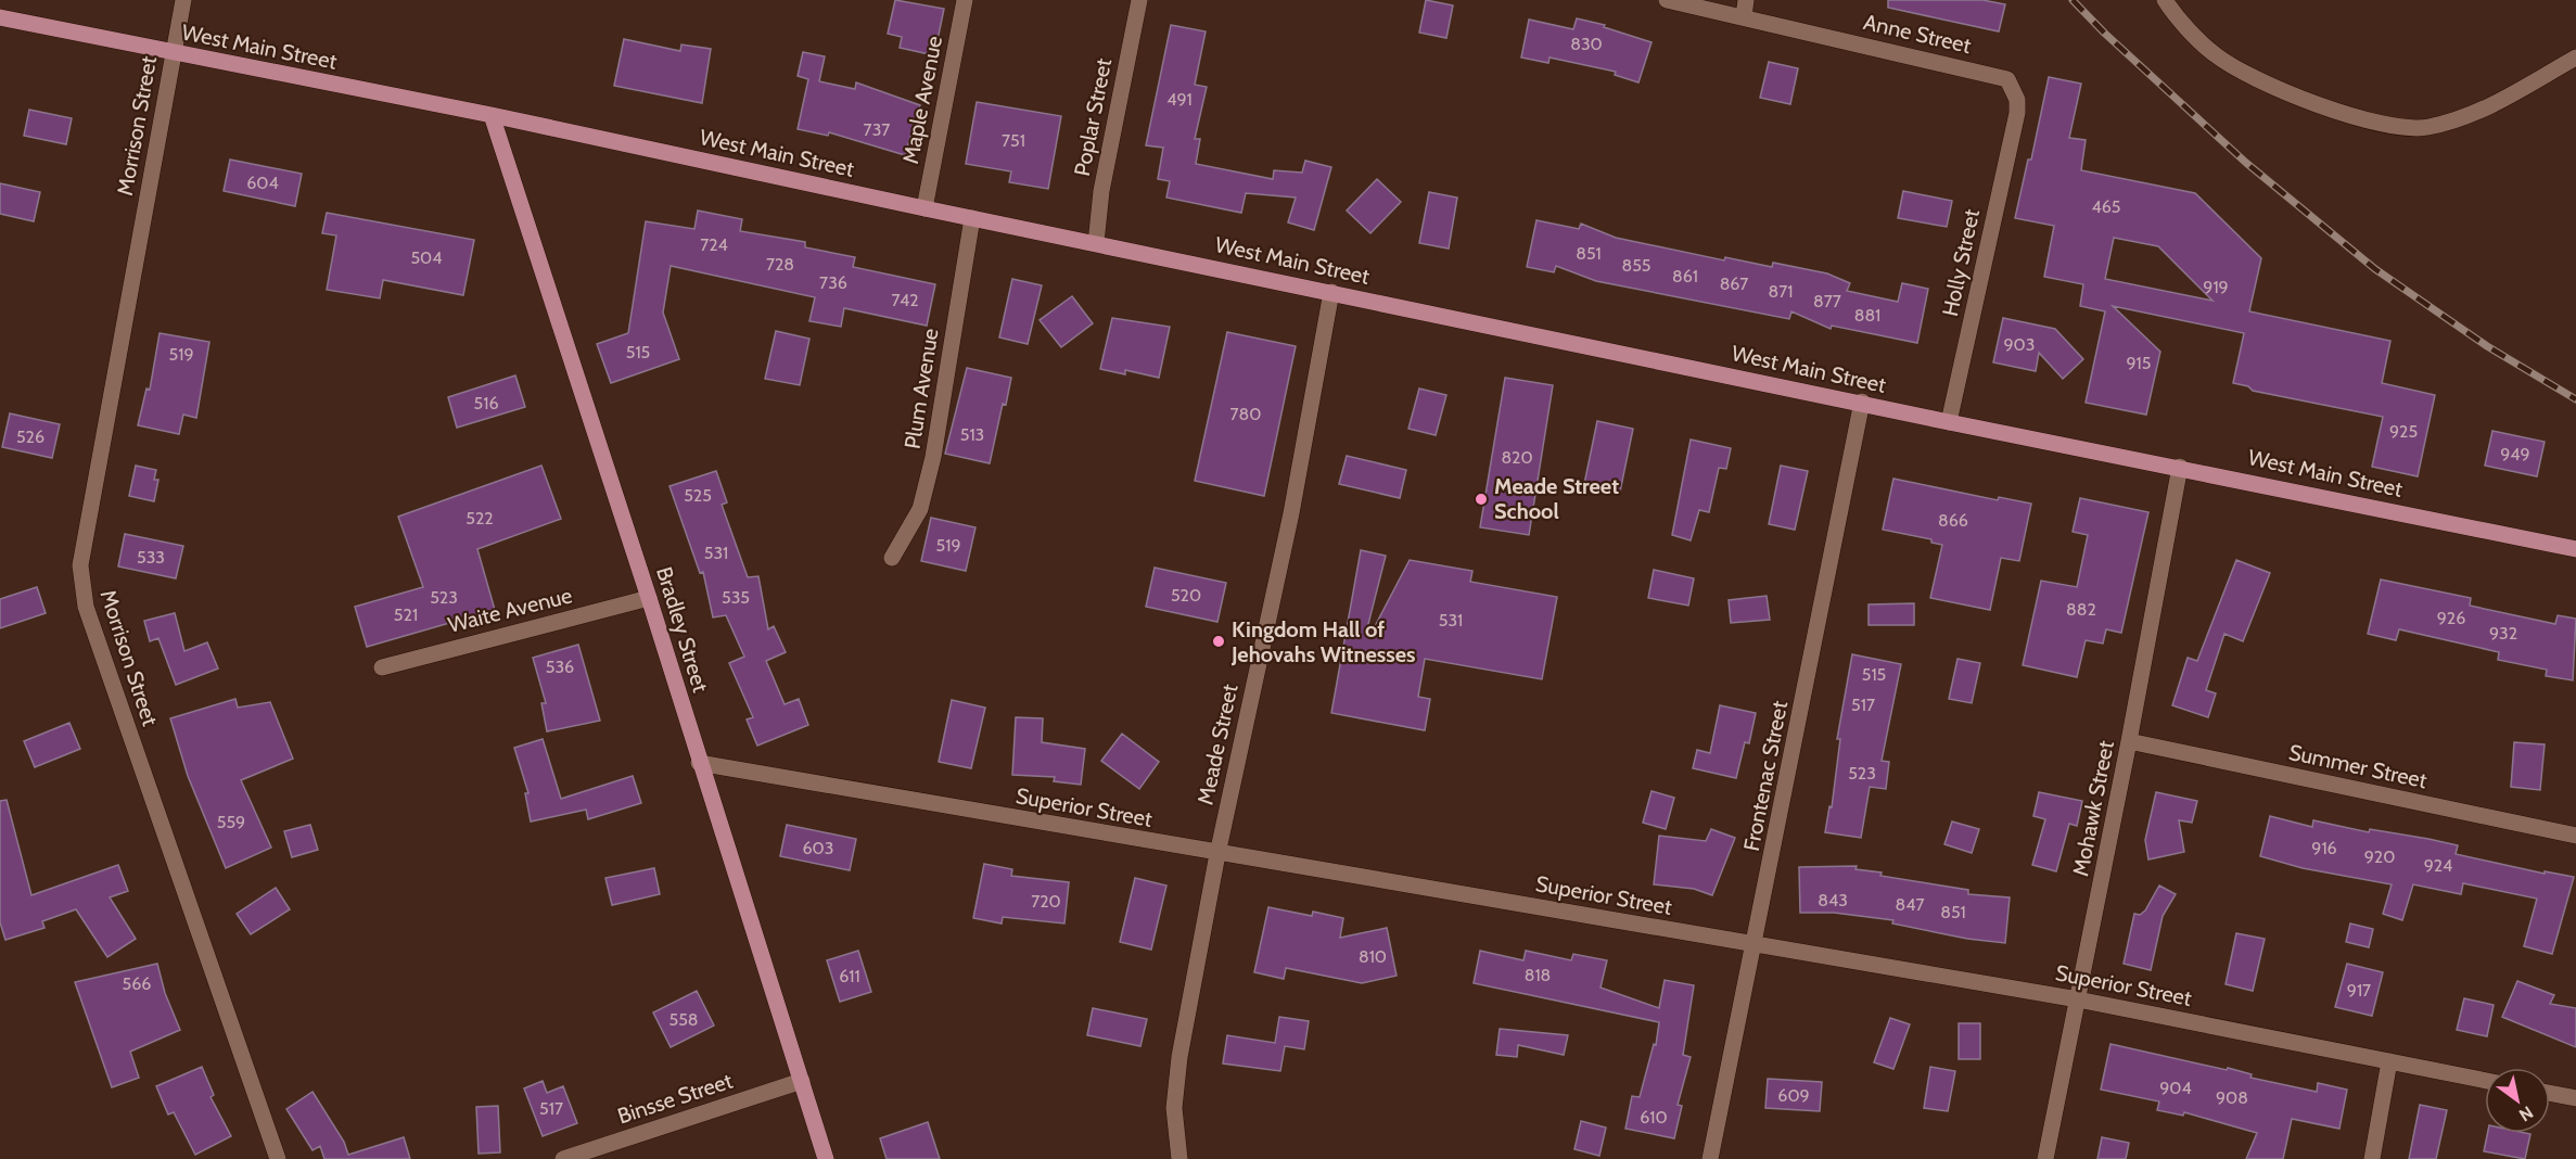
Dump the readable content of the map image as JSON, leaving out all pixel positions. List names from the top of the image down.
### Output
{
  "streets": {
    "main road": ["West Main Street", "Bradley Street"],
    "street": [
      "Anne Street",
      "Maple Avenue",
      "Poplar Street",
      "Morrison Street",
      "Holly Street",
      "Plum Avenue",
      "Waite Avenue",
      "Meade Street",
      "Summer Street",
      "Frontenac Street",
      "Superior Street",
      "Mohawk Street",
      "Binsse Street"
    ]
  },
  "crossings": [
    ["Anne Street", "Holly Street"],
    ["West Main Street", "Maple Avenue"],
    ["West Main Street", "Poplar Street"],
    ["West Main Street", "Morrison Street"],
    ["West Main Street", "Holly Street"],
    ["West Main Street", "Plum Avenue"],
    ["West Main Street", "Bradley Street"],
    ["West Main Street", "Meade Street"],
    ["West Main Street", "Frontenac Street"],
    ["West Main Street", "Mohawk Street"],
    ["Waite Avenue", "Bradley Street"],
    ["Bradley Street", "Superior Street"],
    ["Bradley Street", "Binsse Street"],
    ["Meade Street", "Superior Street"],
    ["Summer Street", "Mohawk Street"],
    ["Frontenac Street", "Superior Street"],
    ["Superior Street", "Mohawk Street"]
  ],
  "places": ["Meade Street School", "Kingdom Hall of Jehovahs Witnesses"],
  "house_numbers": [
    "830",
    "491",
    "737",
    "751",
    "604",
    "465",
    "724",
    "851",
    "504",
    "728",
    "855",
    "861",
    "736",
    "867",
    "919",
    "871",
    "742",
    "877",
    "881",
    "903",
    "515",
    "519",
    "915",
    "516",
    "780",
    "925",
    "513",
    "526",
    "949",
    "820",
    "525",
    "522",
    "866",
    "519",
    "531",
    "533",
    "520",
    "523",
    "535",
    "882",
    "521",
    "926",
    "531",
    "932",
    "536",
    "515",
    "517",
    "523",
    "559",
    "603",
    "916",
    "920",
    "924",
    "843",
    "720",
    "847",
    "851",
    "810",
    "818",
    "611",
    "566",
    "917",
    "558",
    "904",
    "609",
    "908",
    "517",
    "610"
  ],
  "north": "bottom right"
}
